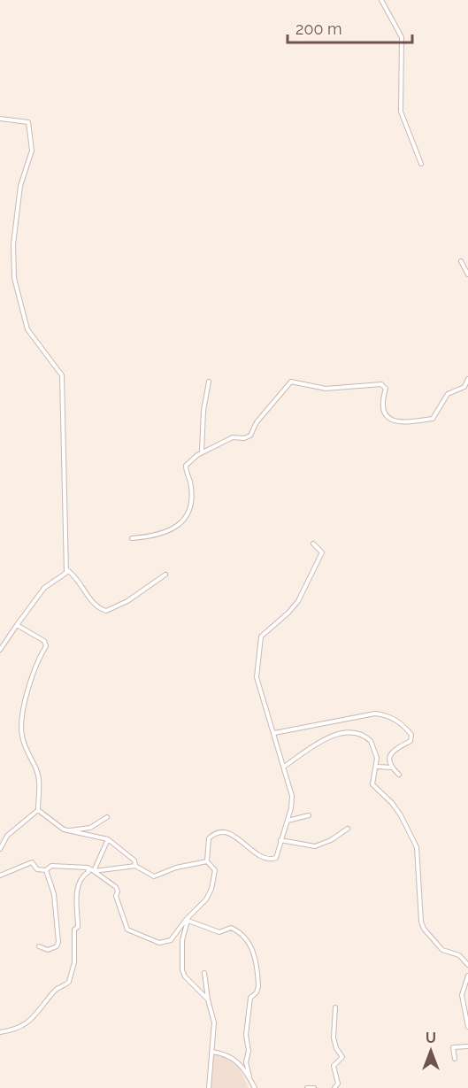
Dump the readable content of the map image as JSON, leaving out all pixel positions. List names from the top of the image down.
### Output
{
  "scale_bar": "200 m",
  "north": "top"
}
